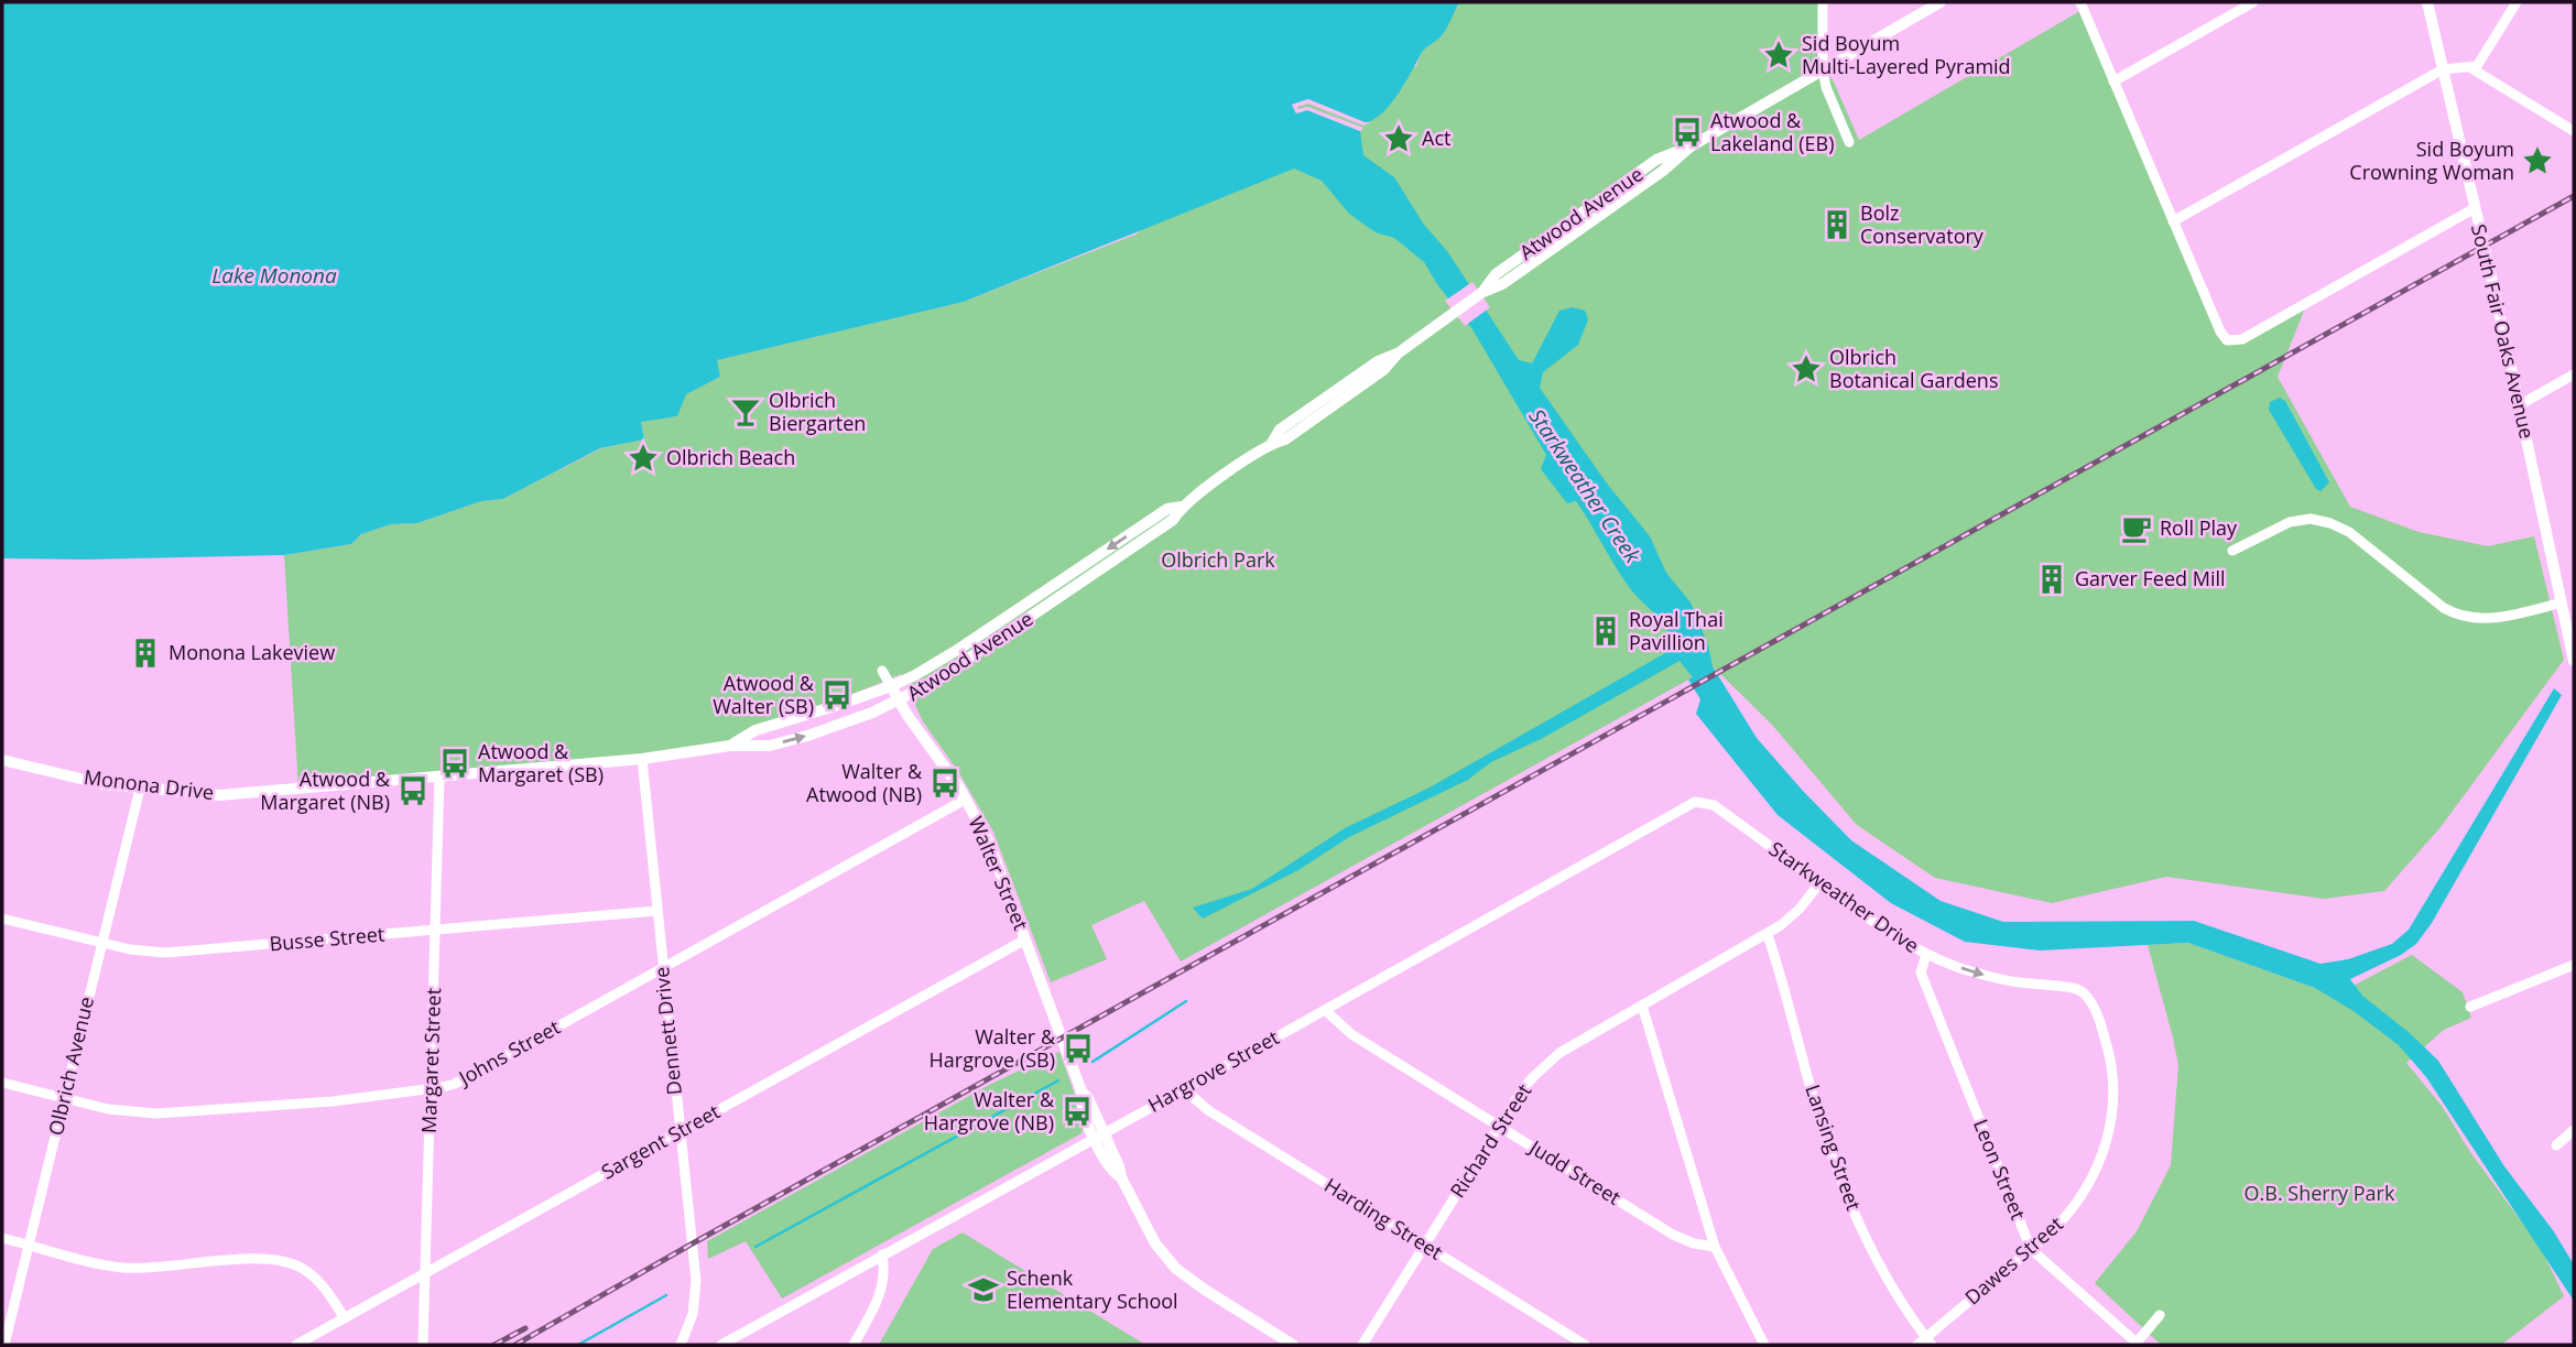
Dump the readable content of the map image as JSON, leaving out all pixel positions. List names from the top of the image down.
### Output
{
  "streets": {
    "street": [
      "Atwood Avenue",
      "South Fair Oaks Avenue",
      "Monona Drive",
      "Walter Street",
      "Starkweather Drive",
      "Busse Street",
      "Dennett Drive",
      "Johns Street",
      "Margaret Street",
      "Olbrich Avenue",
      "Hargrove Street",
      "Richard Street",
      "Sargent Street",
      "Lansing Street",
      "Leon Street",
      "Judd Street",
      "Harding Street",
      "Dawes Street"
    ]
  },
  "crossings": [
    ["Atwood Avenue", "Monona Drive"],
    ["Atwood Avenue", "Walter Street"],
    ["Atwood Avenue", "Dennett Drive"],
    ["Atwood Avenue", "Margaret Street"],
    ["Monona Drive", "Olbrich Avenue"],
    ["Walter Street", "Johns Street"],
    ["Walter Street", "Hargrove Street"],
    ["Walter Street", "Sargent Street"],
    ["Starkweather Drive", "Hargrove Street"],
    ["Starkweather Drive", "Richard Street"],
    ["Starkweather Drive", "Leon Street"],
    ["Starkweather Drive", "Dawes Street"],
    ["Busse Street", "Dennett Drive"],
    ["Busse Street", "Margaret Street"],
    ["Busse Street", "Olbrich Avenue"],
    ["Dennett Drive", "Johns Street"],
    ["Dennett Drive", "Sargent Street"],
    ["Johns Street", "Margaret Street"],
    ["Johns Street", "Olbrich Avenue"],
    ["Margaret Street", "Sargent Street"],
    ["Hargrove Street", "Judd Street"],
    ["Hargrove Street", "Harding Street"],
    ["Richard Street", "Lansing Street"],
    ["Richard Street", "Judd Street"],
    ["Richard Street", "Harding Street"],
    ["Lansing Street", "Dawes Street"],
    ["Leon Street", "Dawes Street"]
  ],
  "one_way": ["Starkweather Drive"],
  "water": ["Lake Monona", "Starkweather Creek"],
  "parks": ["Olbrich Park", "O.B. Sherry Park"],
  "places": {
    "place": [
      "Sid Boyum Multi-Layered Pyramid",
      "Act",
      "Sid Boyum Crowning Woman",
      "Olbrich Botanical Gardens",
      "Olbrich Beach"
    ],
    "bus stop": [
      "Atwood & Lakeland (EB)",
      "Atwood & Walter (SB)",
      "Atwood & Margaret (SB)",
      "Walter & Atwood (NB)",
      "Atwood & Margaret (NB)",
      "Walter & Hargrove (SB)",
      "Walter & Hargrove (NB)"
    ],
    "building": [
      "Bolz Conservatory",
      "Garver Feed Mill",
      "Royal Thai Pavillion",
      "Monona Lakeview"
    ],
    "bar": ["Olbrich Biergarten"],
    "cafe": ["Roll Play"],
    "school or university": ["Schenk Elementary School"]
  }
}
